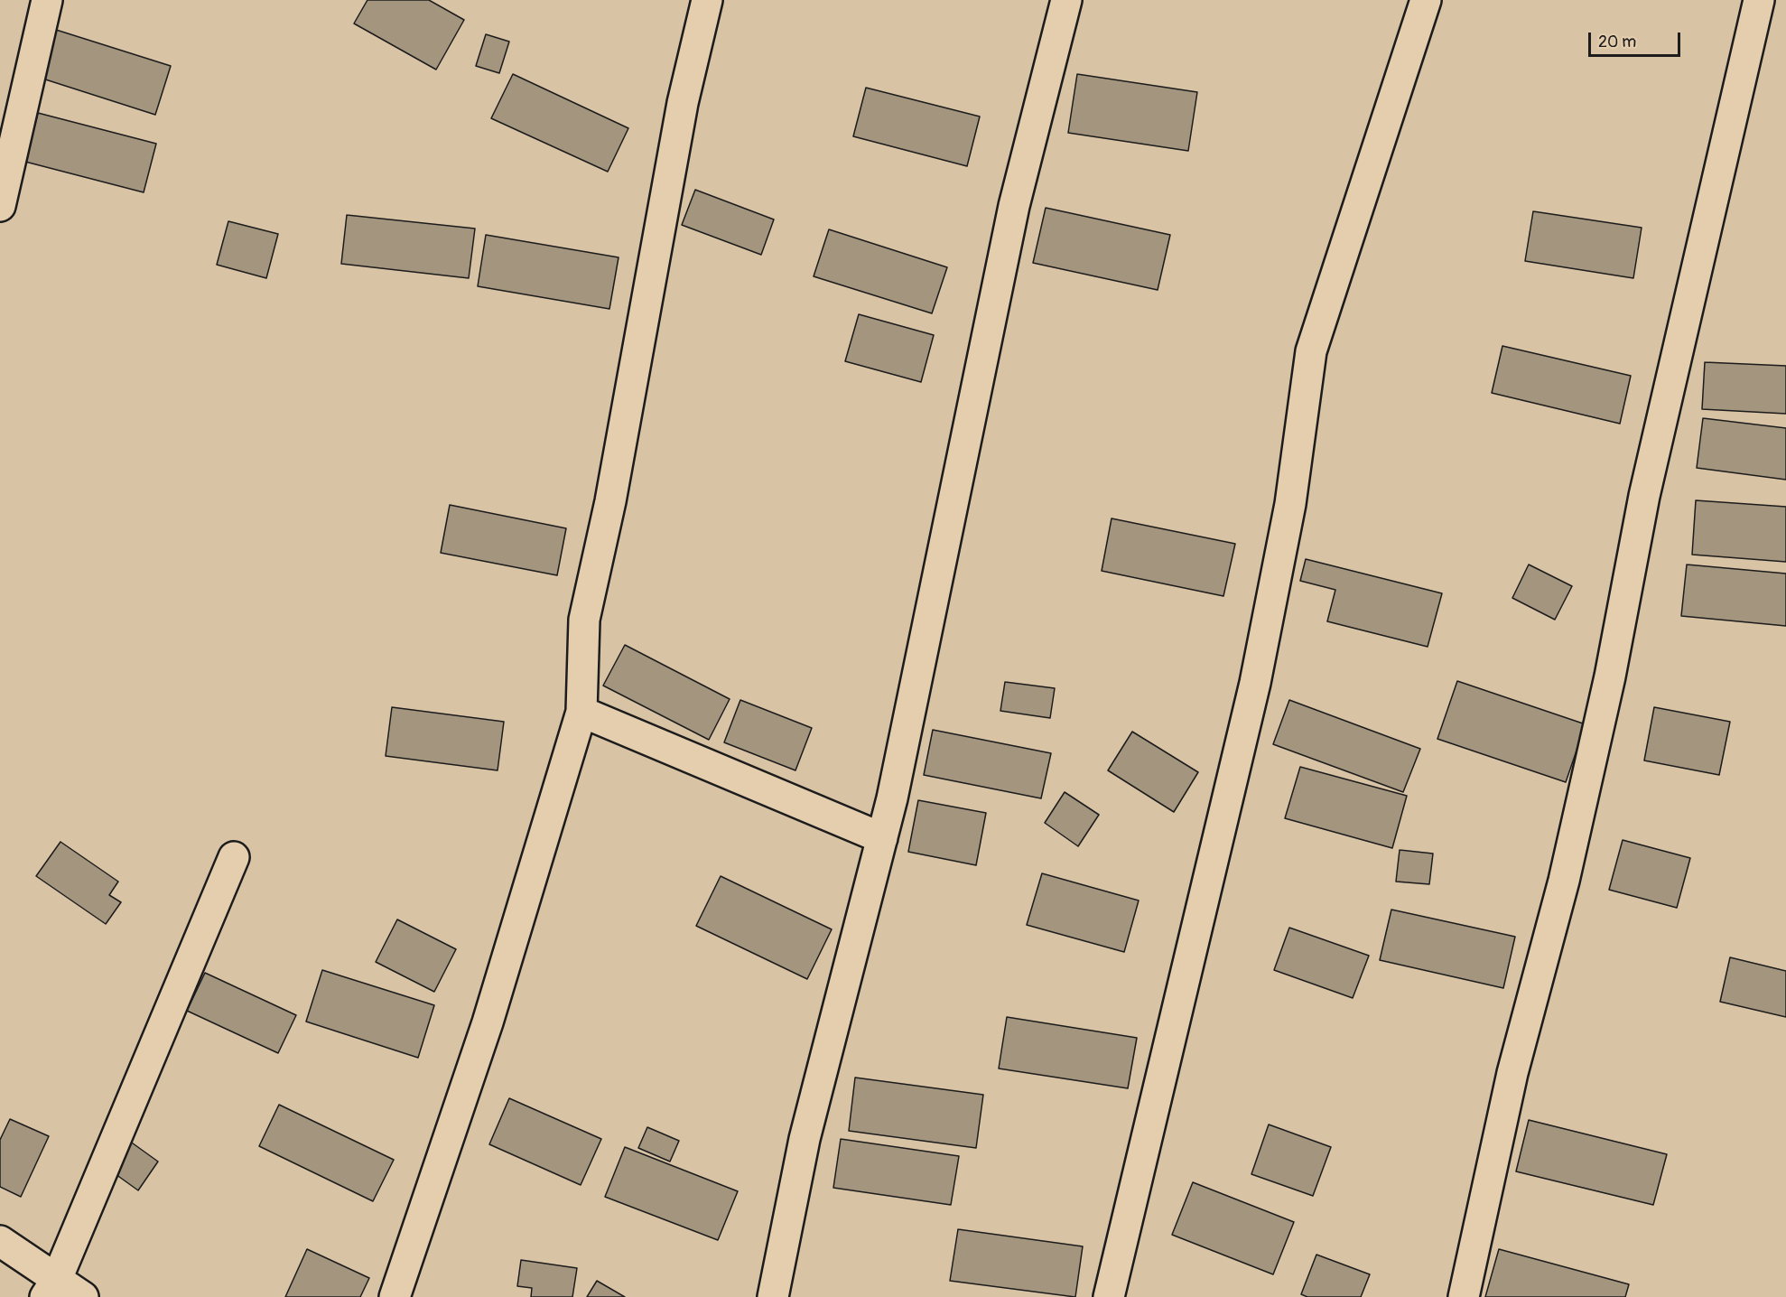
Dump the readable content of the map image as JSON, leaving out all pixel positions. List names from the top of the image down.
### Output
{
  "scale_bar": "20 m"
}
